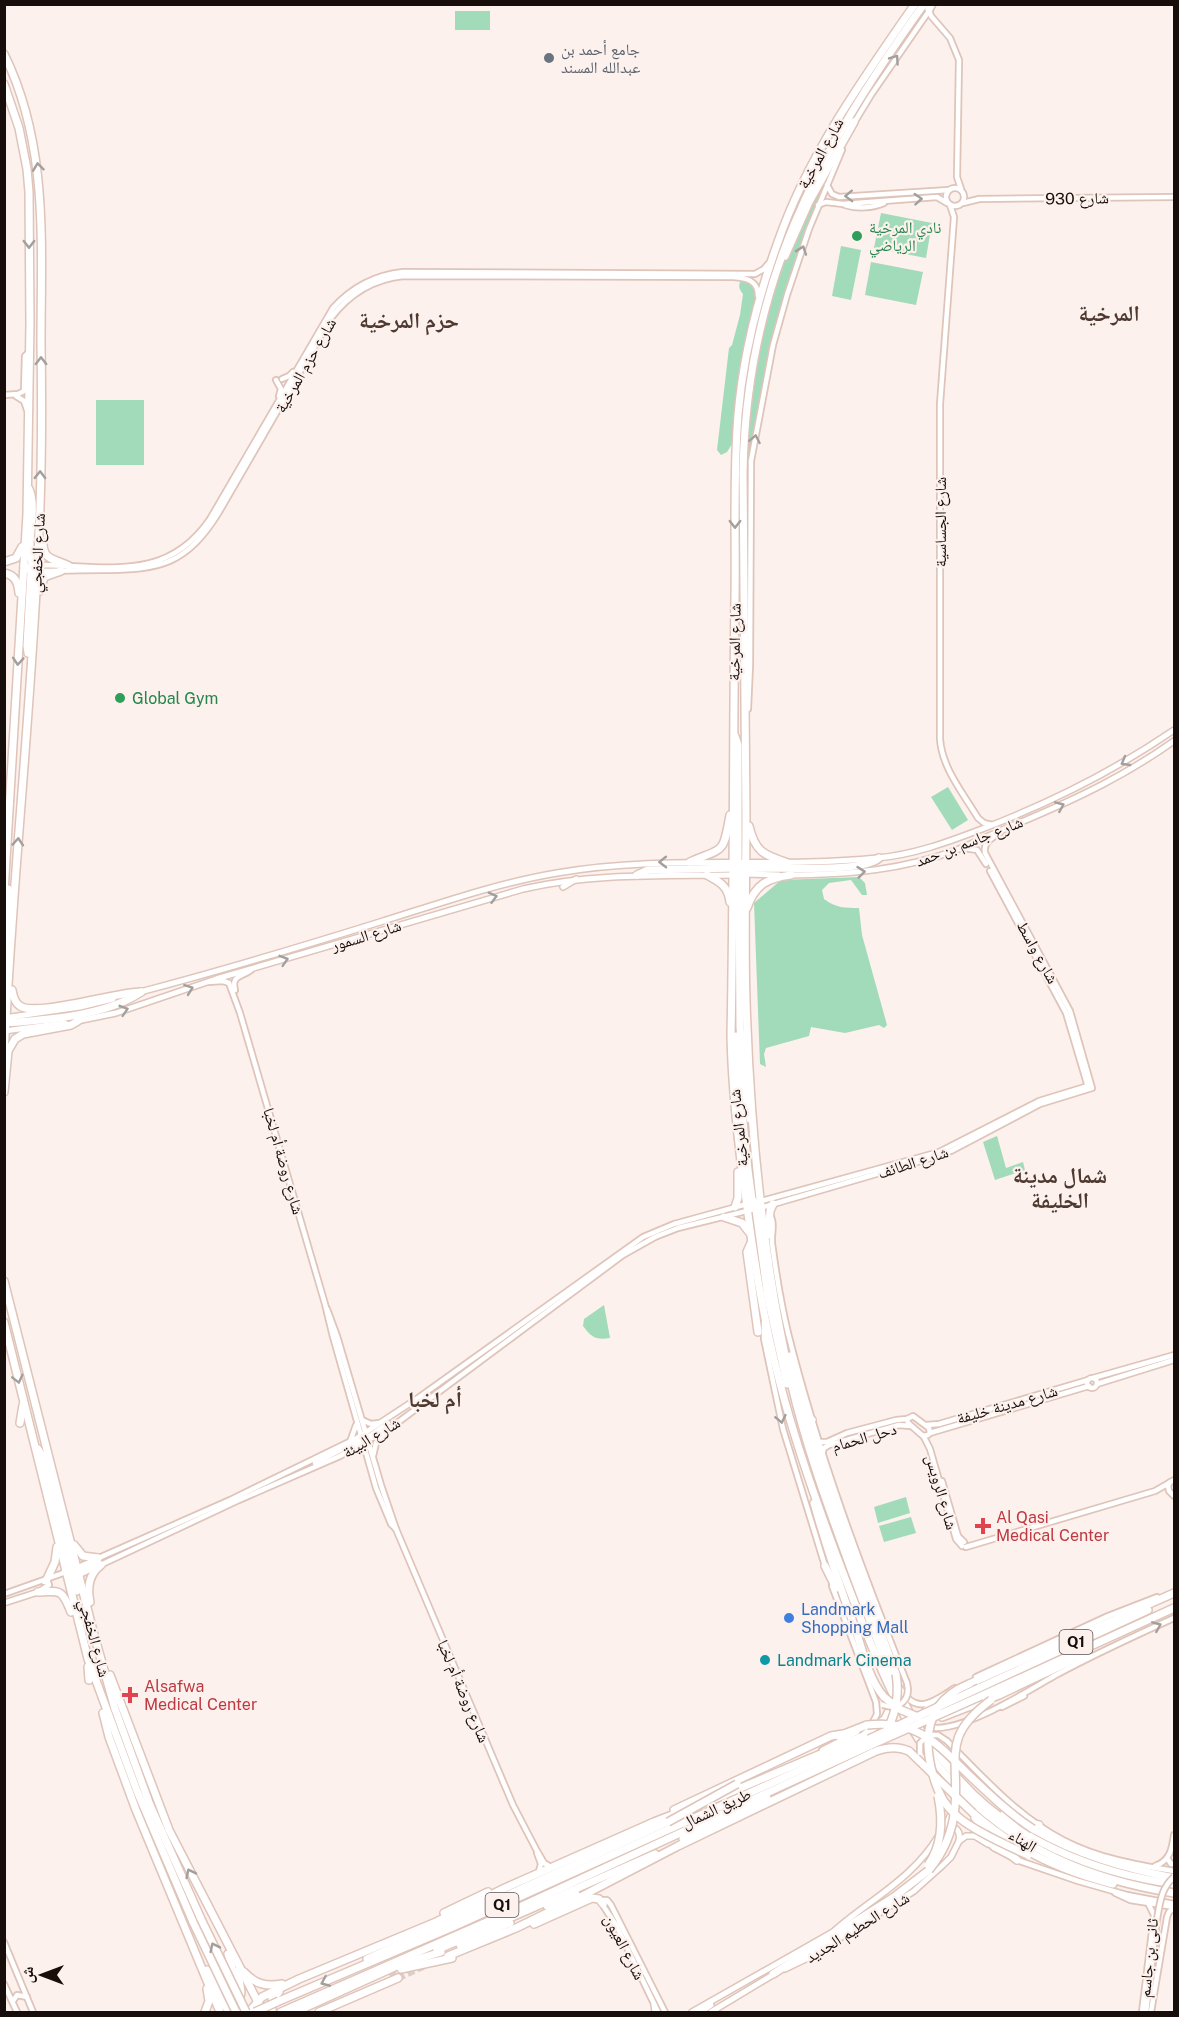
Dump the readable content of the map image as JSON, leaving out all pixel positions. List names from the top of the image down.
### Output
{
  "streets": {
    "highway": [
      "شارع المرخية",
      "شارع الخفجي",
      "Q1",
      "طريق الشمال",
      "الهناء"
    ],
    "main road": ["شارع جاسم بن حمد", "شارع السمور", "شارع الحطيم الجديد"],
    "street": [
      "شارع 930",
      "شارع حزم المرخية",
      "شارع الجساسية",
      "شارع واسط",
      "شارع روضة أم لخبا",
      "شارع الطائف",
      "شارع مدينة خليفة",
      "شارع البيئة",
      "دحل الحمام",
      "شارع الرويس",
      "شارع العيون",
      "ثانى بن جاسم"
    ]
  },
  "crossings": [
    ["شارع المرخية", "شارع جاسم بن حمد"],
    ["شارع المرخية", "شارع السمور"],
    ["شارع المرخية", "شارع الطائف"],
    ["شارع المرخية", "شارع البيئة"],
    ["شارع المرخية", "الهناء"],
    ["شارع 930", "شارع الجساسية"],
    ["شارع حزم المرخية", "شارع الخفجي"],
    ["شارع الخفجي", "شارع السمور"],
    ["شارع جاسم بن حمد", "شارع السمور"],
    ["شارع جاسم بن حمد", "شارع واسط"],
    ["شارع السمور", "شارع روضة أم لخبا"],
    ["شارع واسط", "شارع الطائف"],
    ["شارع روضة أم لخبا", "شارع البيئة"],
    ["شارع الطائف", "شارع البيئة"],
    ["شارع مدينة خليفة", "شارع الرويس"],
    ["الهناء", "شارع الحطيم الجديد"],
    ["الهناء", "ثانى بن جاسم"]
  ],
  "districts": [
    "المرخية",
    "حزم المرخية",
    "شمال مدينة الخليفة",
    "أم لخبا"
  ],
  "places": {
    "other": [
      "جامع أحمد بن عبدالله المسند",
      "نادي المرخية الرياضي",
      "Global Gym",
      "Landmark Shopping Mall",
      "Landmark Cinema"
    ],
    "health": ["Al Qasi Medical Center", "Alsafwa Medical Center"]
  },
  "north": "left"
}
